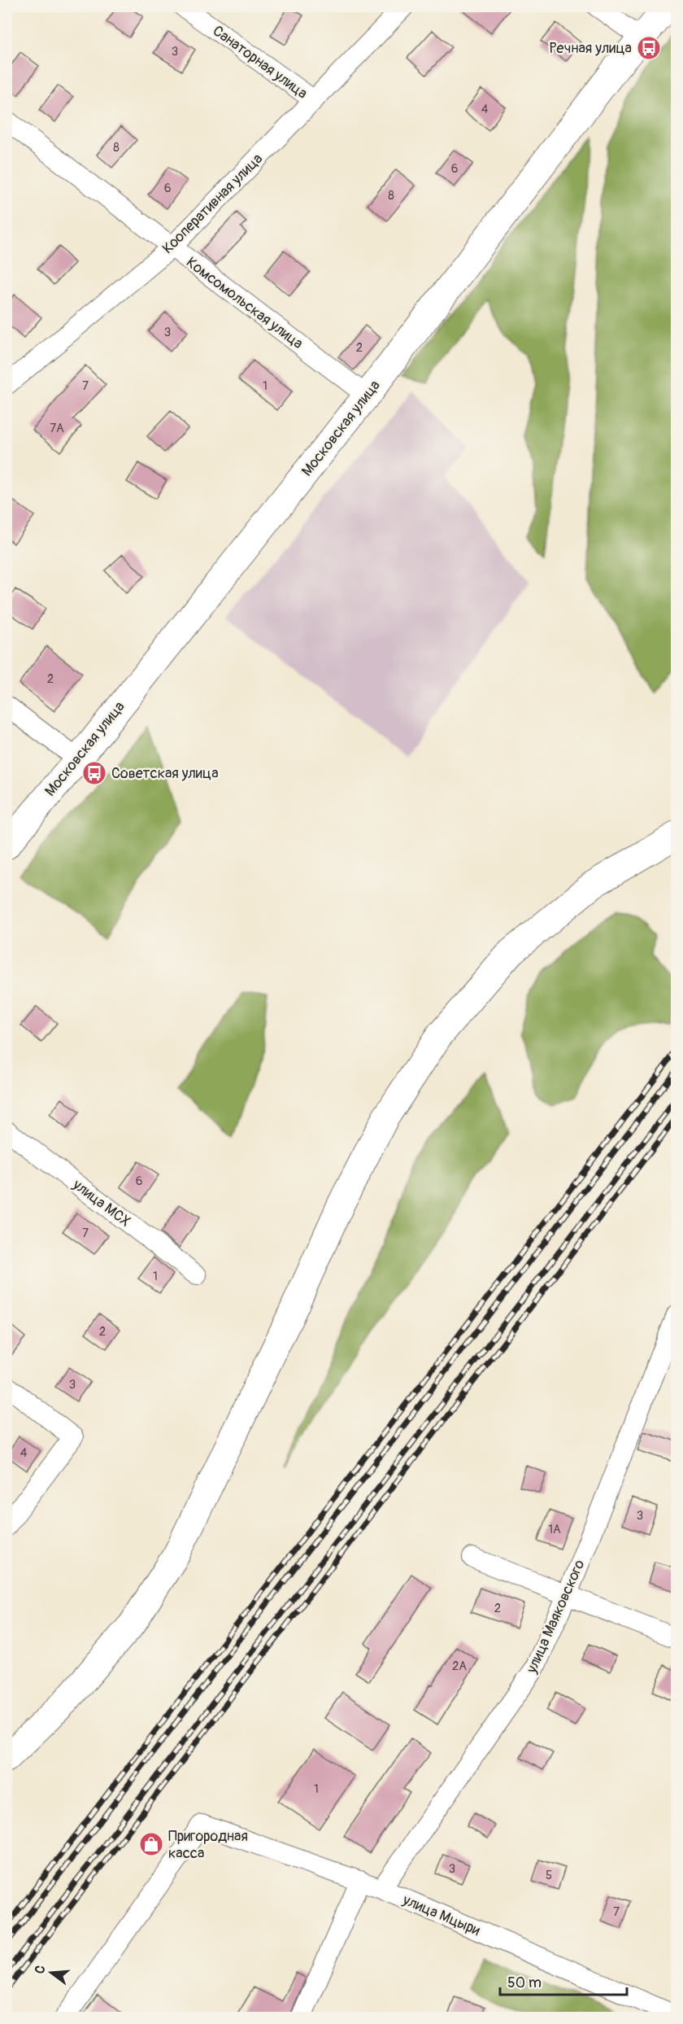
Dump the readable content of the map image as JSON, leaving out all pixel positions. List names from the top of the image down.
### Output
{
  "streets": {
    "street": [
      "Санаторная улица",
      "Кооперативная улица",
      "Комсомольская улица",
      "Московская улица",
      "улица МСХ",
      "улица Маяковского",
      "улица Мцыри"
    ]
  },
  "crossings": [
    ["Санаторная улица", "Кооперативная улица"],
    ["Кооперативная улица", "Комсомольская улица"],
    ["Комсомольская улица", "Московская улица"],
    ["улица Маяковского", "улица Мцыри"]
  ],
  "places": {
    "bus stop": ["Речная улица", "Советская улица"],
    "shop": ["Пригородная касса"]
  },
  "house_numbers": [
    "3",
    "4",
    "8",
    "6",
    "6",
    "8",
    "3",
    "2",
    "7",
    "1",
    "7А",
    "2",
    "6",
    "7",
    "1",
    "2",
    "3",
    "4",
    "3",
    "1А",
    "2",
    "2А",
    "1",
    "3",
    "5",
    "7"
  ],
  "scale_bar": "50 m",
  "north": "left"
}
